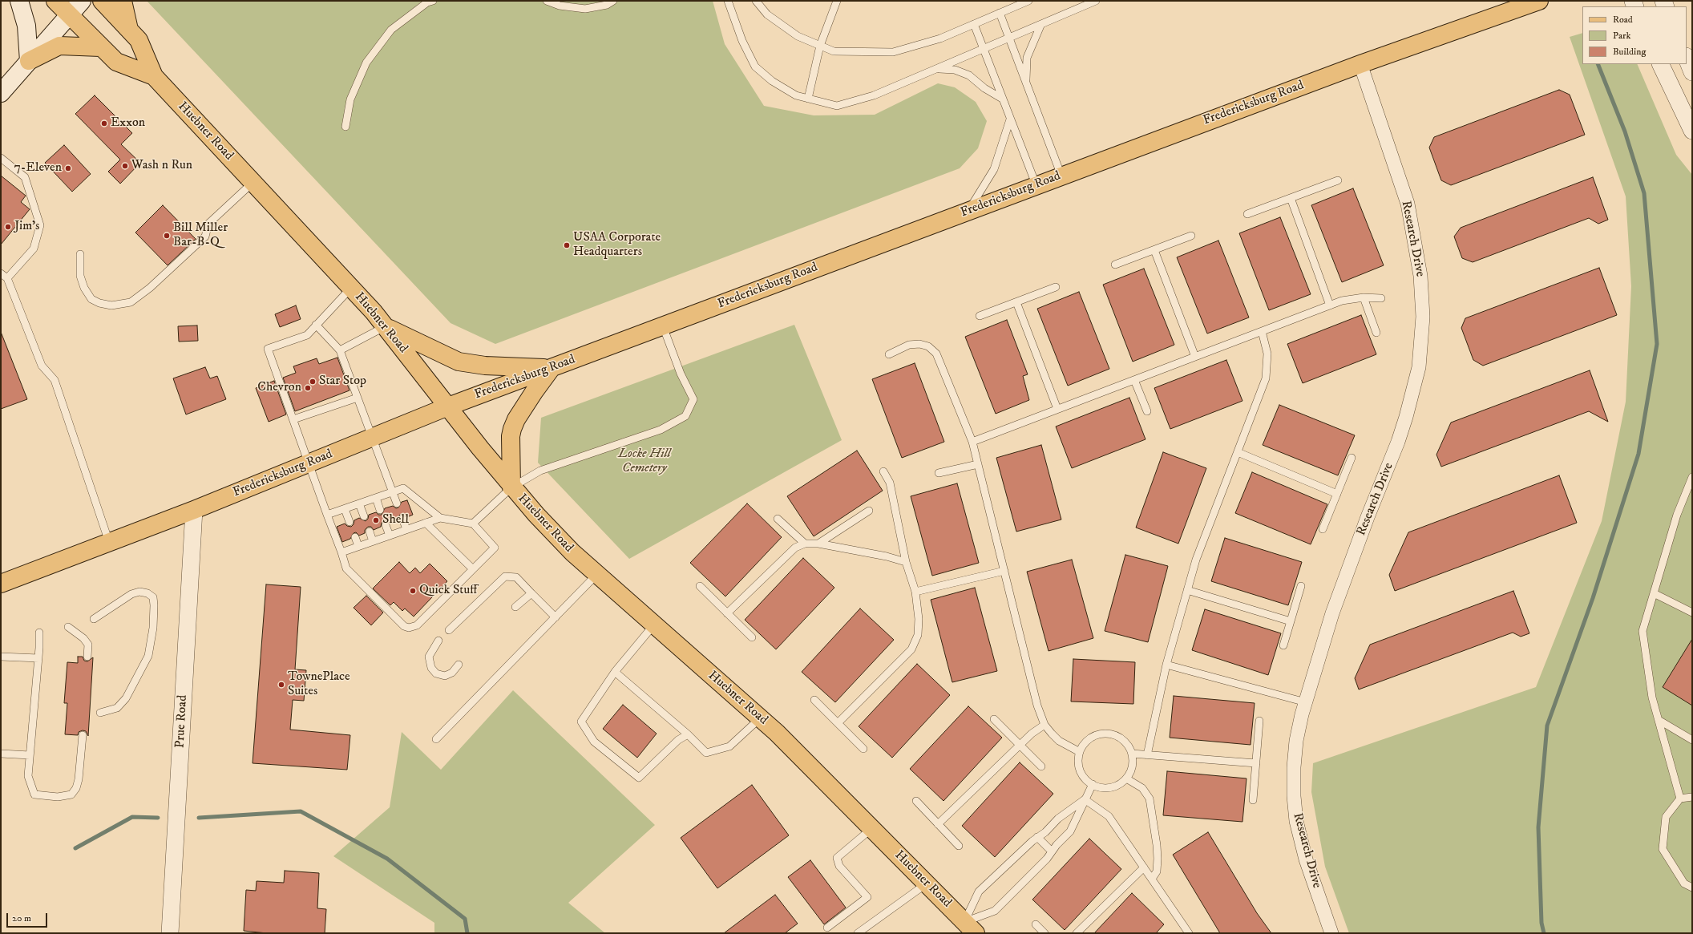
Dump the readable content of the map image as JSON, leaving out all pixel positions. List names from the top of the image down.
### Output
{
  "streets": {
    "main road": ["Fredericksburg Road", "Huebner Road"],
    "street": ["Research Drive", "Prue Road"]
  },
  "crossings": [
    ["Fredericksburg Road", "Huebner Road"],
    ["Fredericksburg Road", "Research Drive"],
    ["Fredericksburg Road", "Prue Road"]
  ],
  "parks": ["Locke Hill Cemetery"],
  "places": [
    "Exxon",
    "Wash n Run",
    "7-Eleven",
    "Jim's",
    "Bill Miller Bar-B-Q",
    "USAA Corporate Headquarters",
    "Star Stop",
    "Chevron",
    "Shell",
    "Quick Stuff",
    "TownePlace Suites"
  ],
  "legend": ["Road", "Park", "Building"],
  "scale_bar": "20 m"
}
